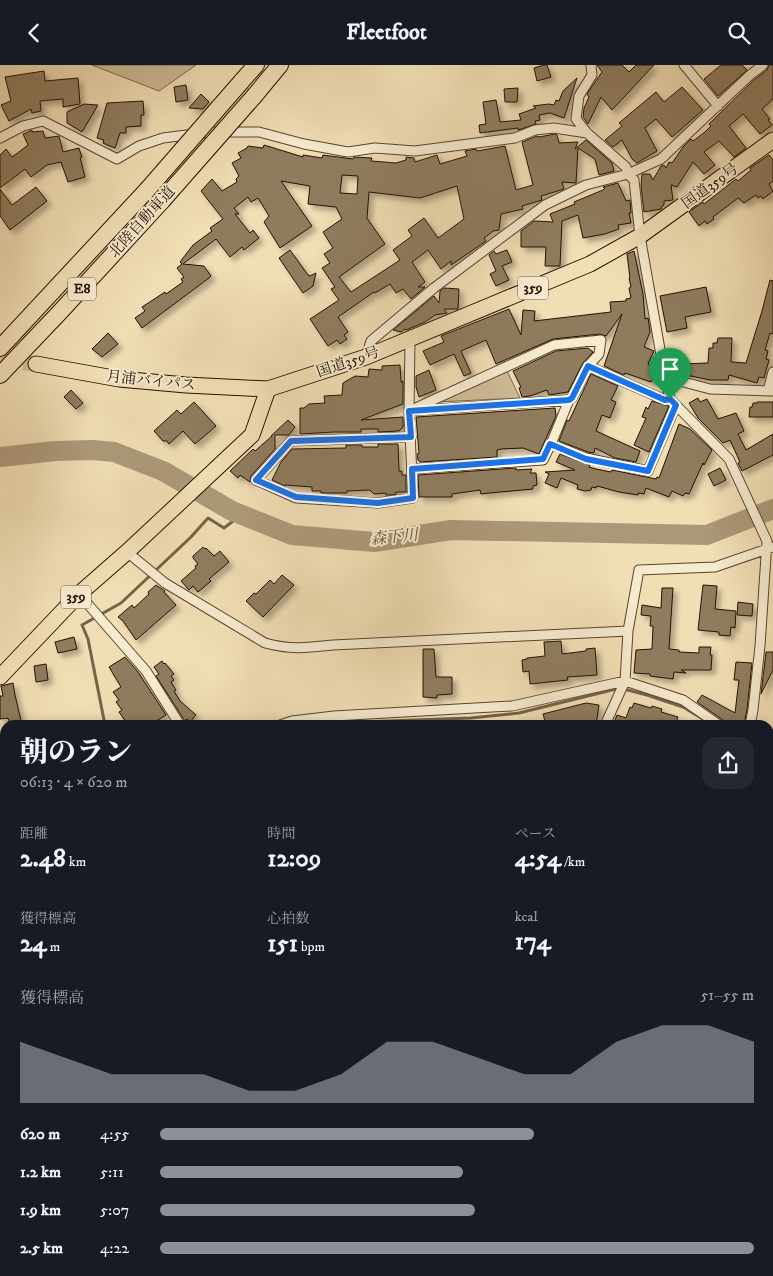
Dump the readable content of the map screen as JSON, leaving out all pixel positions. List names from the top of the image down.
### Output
{
  "streets": {
    "highway": [
      "国道359号",
      "北陸自動車道",
      "359",
      "E8",
      "月浦バイパス"
    ]
  },
  "crossings": [
    ["国道359号", "359"],
    ["国道359号", "月浦バイパス"],
    ["359", "月浦バイパス"]
  ],
  "water": ["森下川"],
  "page": {
    "header": "Fleetfoot",
    "heading": ["朝のラン", "06:13 · 4 × 620 m"],
    "stats": [
      ["距離", "2.48 km"],
      ["時間", "12:09"],
      ["ペース", "4:54 /km"],
      ["獲得標高", "24 m"],
      ["心拍数", "151 bpm"],
      ["kcal", "174"]
    ],
    "chart": ["獲得標高", "51–55 m"],
    "list": [
      {
        "name": "620 m",
        "note": "4:55"
      },
      {
        "name": "1.2 km",
        "note": "5:11"
      },
      {
        "name": "1.9 km",
        "note": "5:07"
      },
      {
        "name": "2.5 km",
        "note": "4:22"
      }
    ]
  }
}
